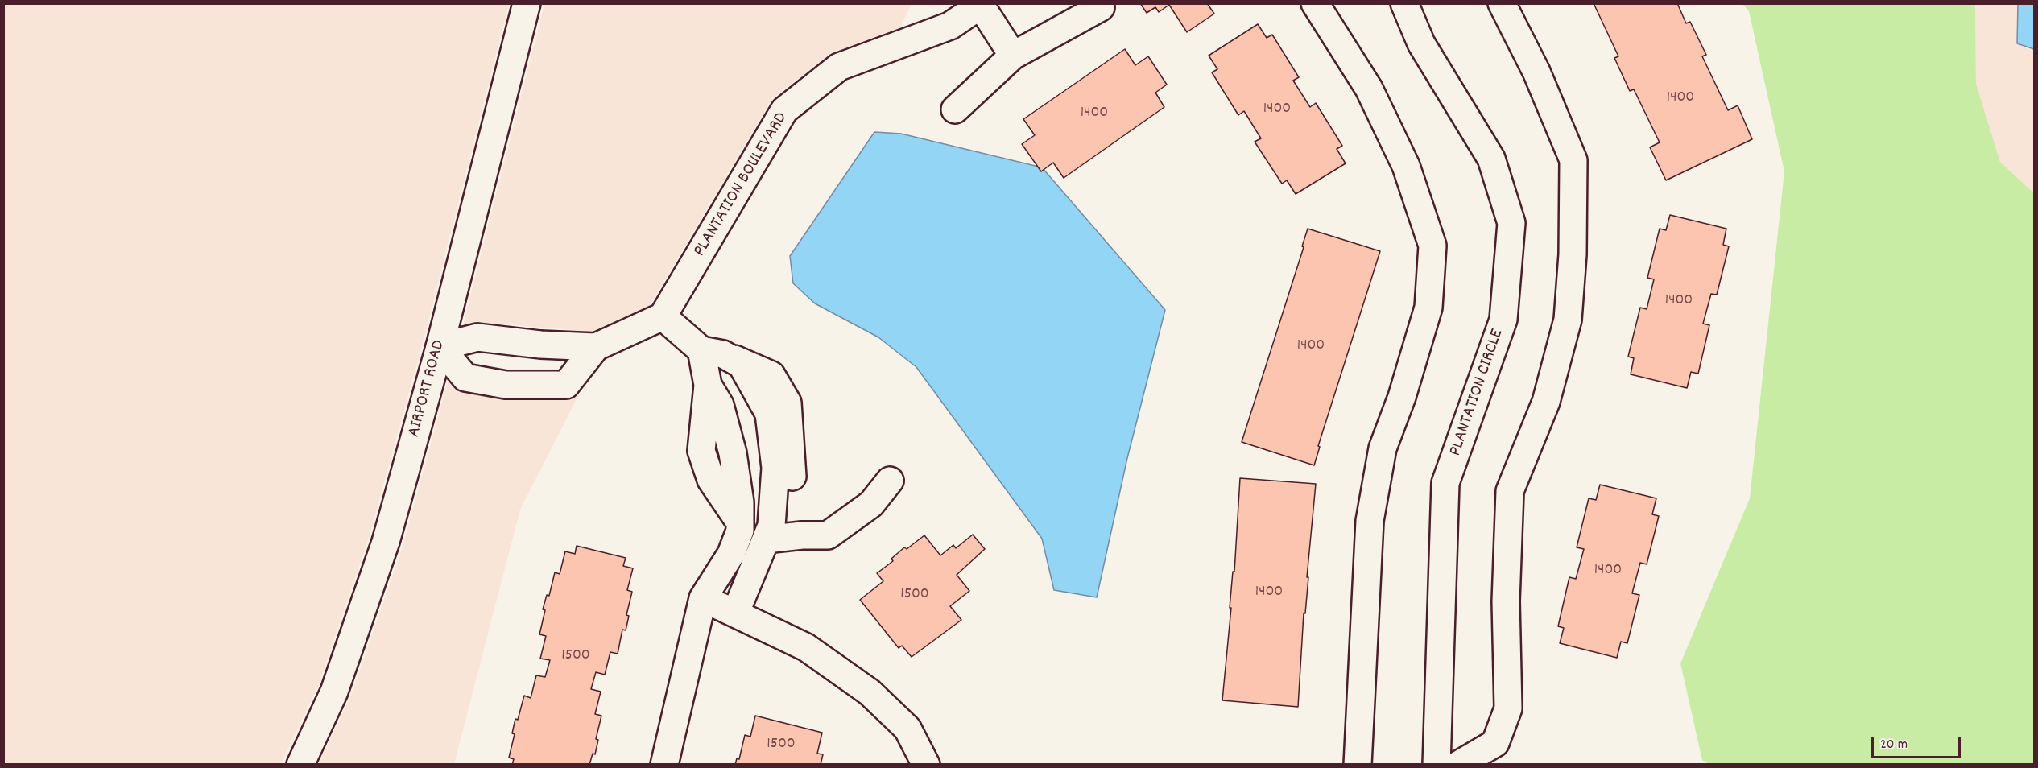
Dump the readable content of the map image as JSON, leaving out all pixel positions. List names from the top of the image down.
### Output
{
  "streets": {
    "street": ["PLANTATION BOULEVARD", "AIRPORT ROAD", "PLANTATION CIRCLE"]
  },
  "house_numbers": [
    "1400",
    "1400",
    "1400",
    "1400",
    "1400",
    "1400",
    "1400",
    "1500",
    "1500",
    "1500"
  ],
  "scale_bar": "20 m"
}
